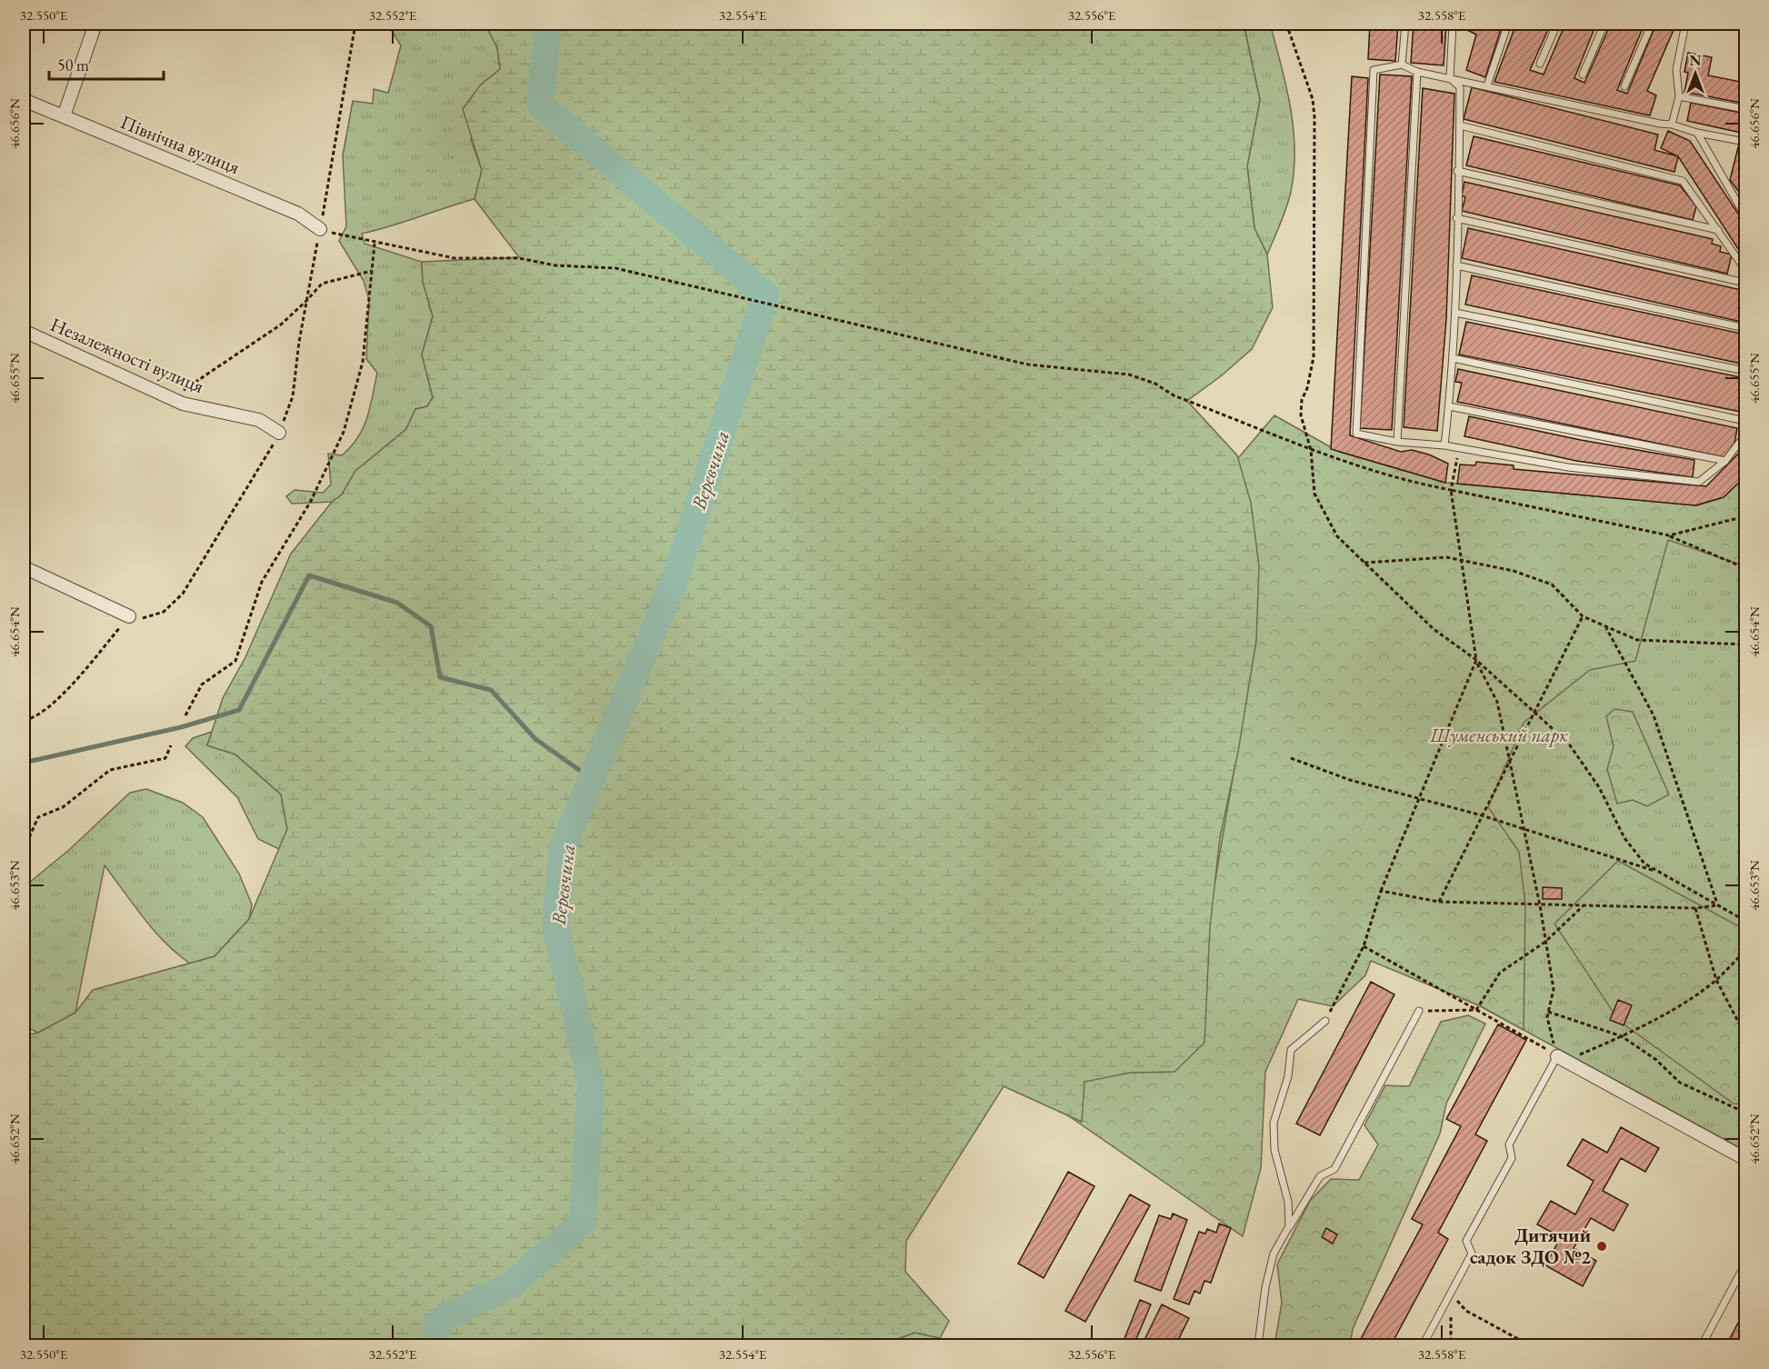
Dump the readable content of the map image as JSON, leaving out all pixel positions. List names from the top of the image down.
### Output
{
  "streets": {
    "street": ["Північна вулиця", "Незалежності вулиця"]
  },
  "water": ["Веревчина"],
  "parks": ["Шуменський парк"],
  "places": ["Дитячий садок ЗДО №2"],
  "scale_bar": "50 m",
  "north": "top",
  "coordinates": [
    "32.550°E",
    "32.552°E",
    "32.554°E",
    "32.556°E",
    "32.558°E",
    "46.656°N",
    "46.655°N",
    "46.654°N",
    "46.653°N",
    "46.652°N"
  ]
}
